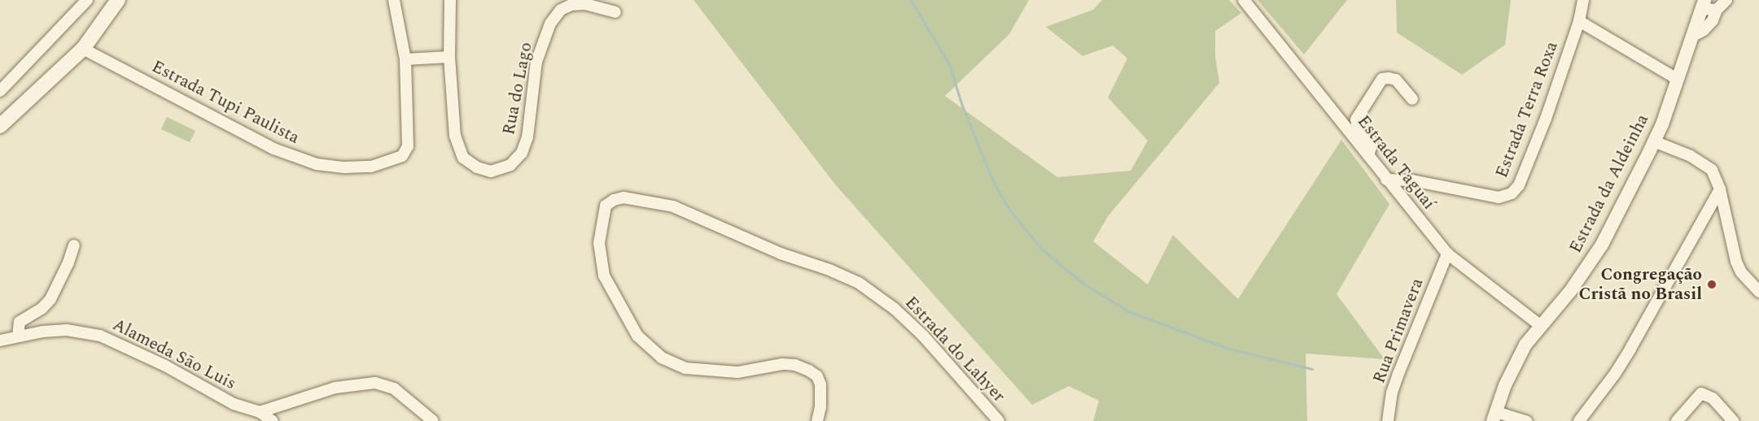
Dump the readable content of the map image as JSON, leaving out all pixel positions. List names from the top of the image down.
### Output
{
  "streets": {
    "street": [
      "Rua do Lago",
      "Estrada Tupi Paulista",
      "Estrada Terra Roxa",
      "Estrada Taguaí",
      "Estrada da Aldeinha",
      "Rua Primavera",
      "Estrada do Lahyer",
      "Alameda São Luis"
    ]
  },
  "crossings": [
    ["Estrada Terra Roxa", "Estrada Taguaí"],
    ["Estrada Taguaí", "Estrada da Aldeinha"],
    ["Estrada Taguaí", "Rua Primavera"]
  ],
  "places": ["Congregação Cristã no Brasil"]
}
